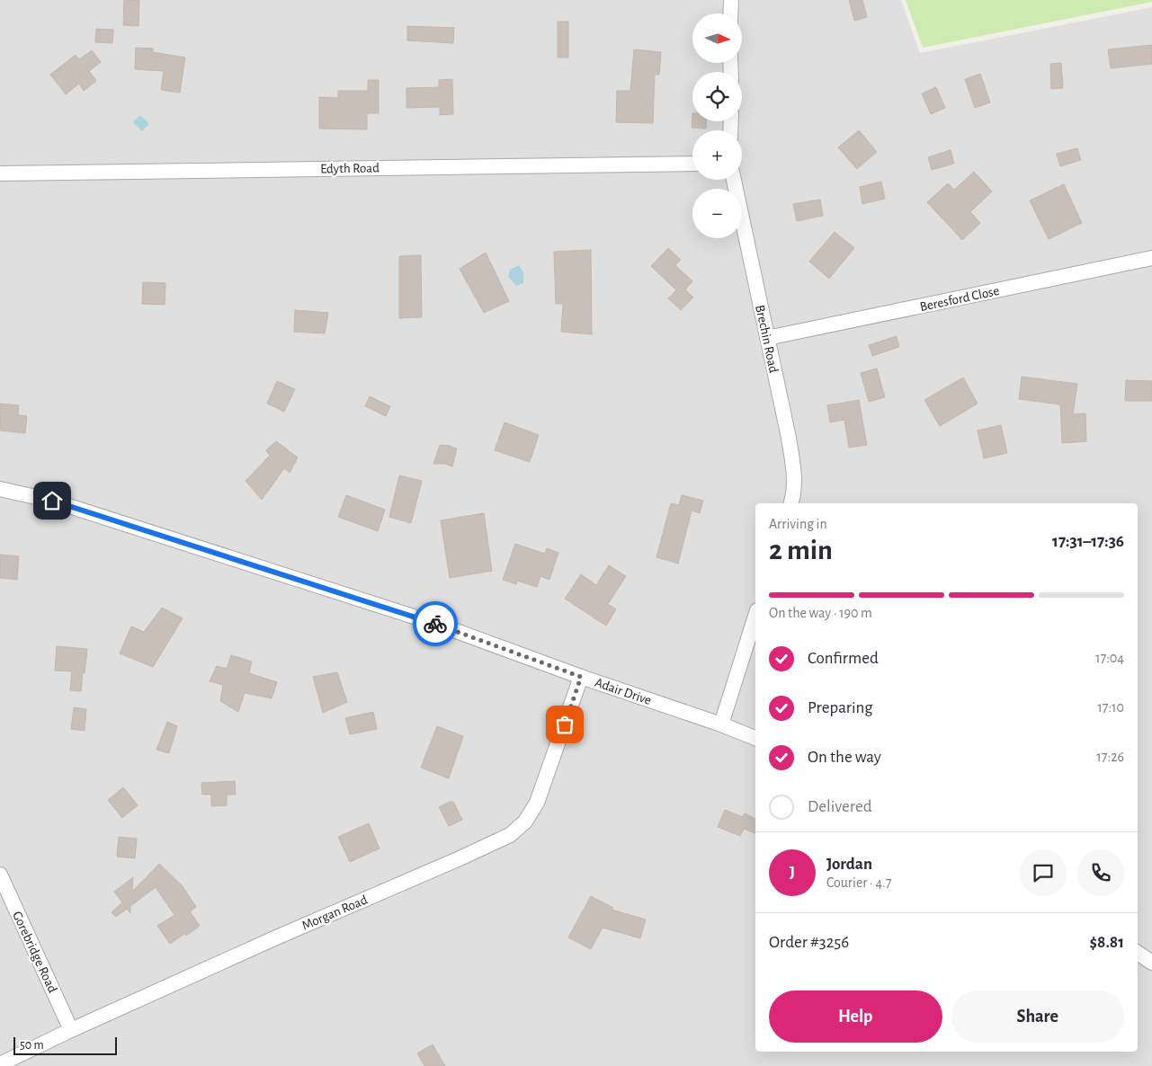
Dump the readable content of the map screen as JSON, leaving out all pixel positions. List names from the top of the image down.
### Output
{
  "streets": {
    "street": [
      "Edyth Road",
      "Beresford Close",
      "Brechin Road",
      "Adair Drive",
      "Morgan Road",
      "Gorebridge Road"
    ]
  },
  "crossings": [
    ["Beresford Close", "Brechin Road"],
    ["Adair Drive", "Morgan Road"],
    ["Morgan Road", "Gorebridge Road"]
  ],
  "scale_bar": "50 m",
  "north": "right",
  "page": {
    "map_buttons": ["+", "−"],
    "heading": ["2 min", "Arriving in", "17:31–17:36"],
    "panel": [
      "Jordan",
      "Courier · 4.7",
      "Order #3256",
      "$8.81"
    ],
    "bar": "On the way · 190 m",
    "list": [
      ["Confirmed", "17:04"],
      ["Preparing", "17:10"],
      ["On the way", "17:26"],
      "Delivered"
    ],
    "round": "J",
    "buttons": ["Help", "Share"],
    "scale": "50 m"
  }
}
